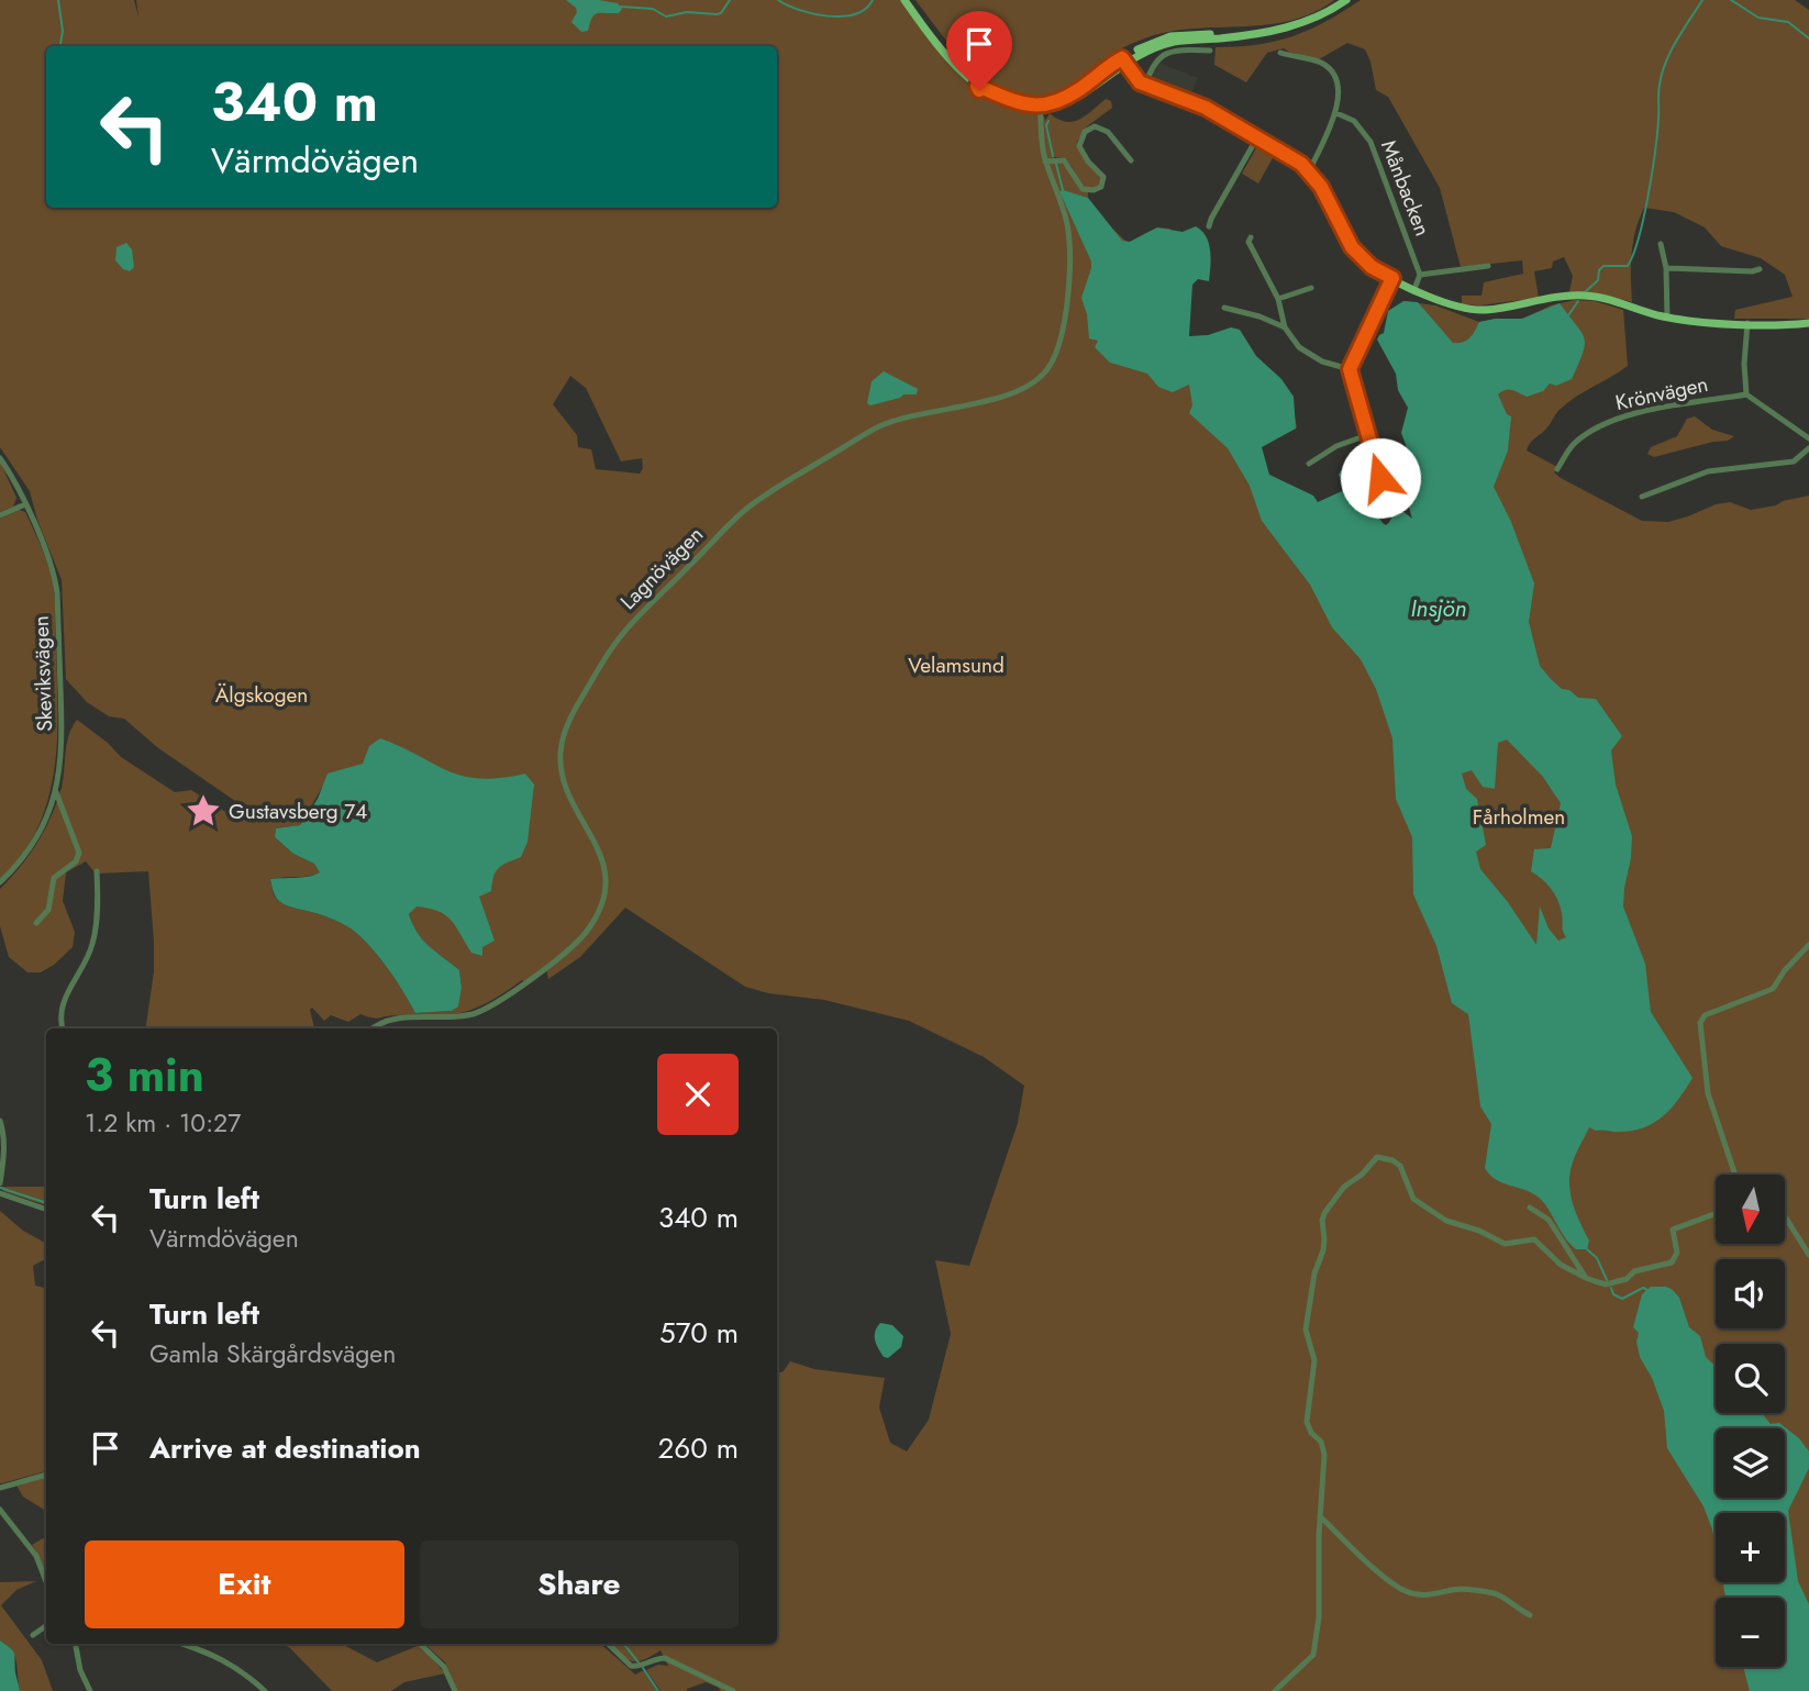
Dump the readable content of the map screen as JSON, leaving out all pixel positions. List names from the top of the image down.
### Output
{
  "streets": {
    "street": [
      "Månbacken",
      "Krönvägen",
      "Lagnövägen",
      "Skeviksvägen"
    ]
  },
  "water": ["Insjön"],
  "parks": ["Velamsund", "Älgskogen", "Fårholmen"],
  "places": {
    "place": ["Gustavsberg 74"]
  },
  "north": "bottom",
  "page": {
    "turn": ["340 m", "Värmdövägen"],
    "heading": ["3 min", "1.2 km · 10:27"],
    "list": [
      {
        "name": "Turn left",
        "note": "Värmdövägen",
        "value": "340 m"
      },
      {
        "name": "Turn left",
        "note": "Gamla Skärgårdsvägen",
        "value": "570 m"
      },
      {
        "name": "Arrive at destination",
        "value": "260 m"
      }
    ],
    "map_buttons": ["+", "−"],
    "buttons": ["Exit", "Share"]
  }
}
